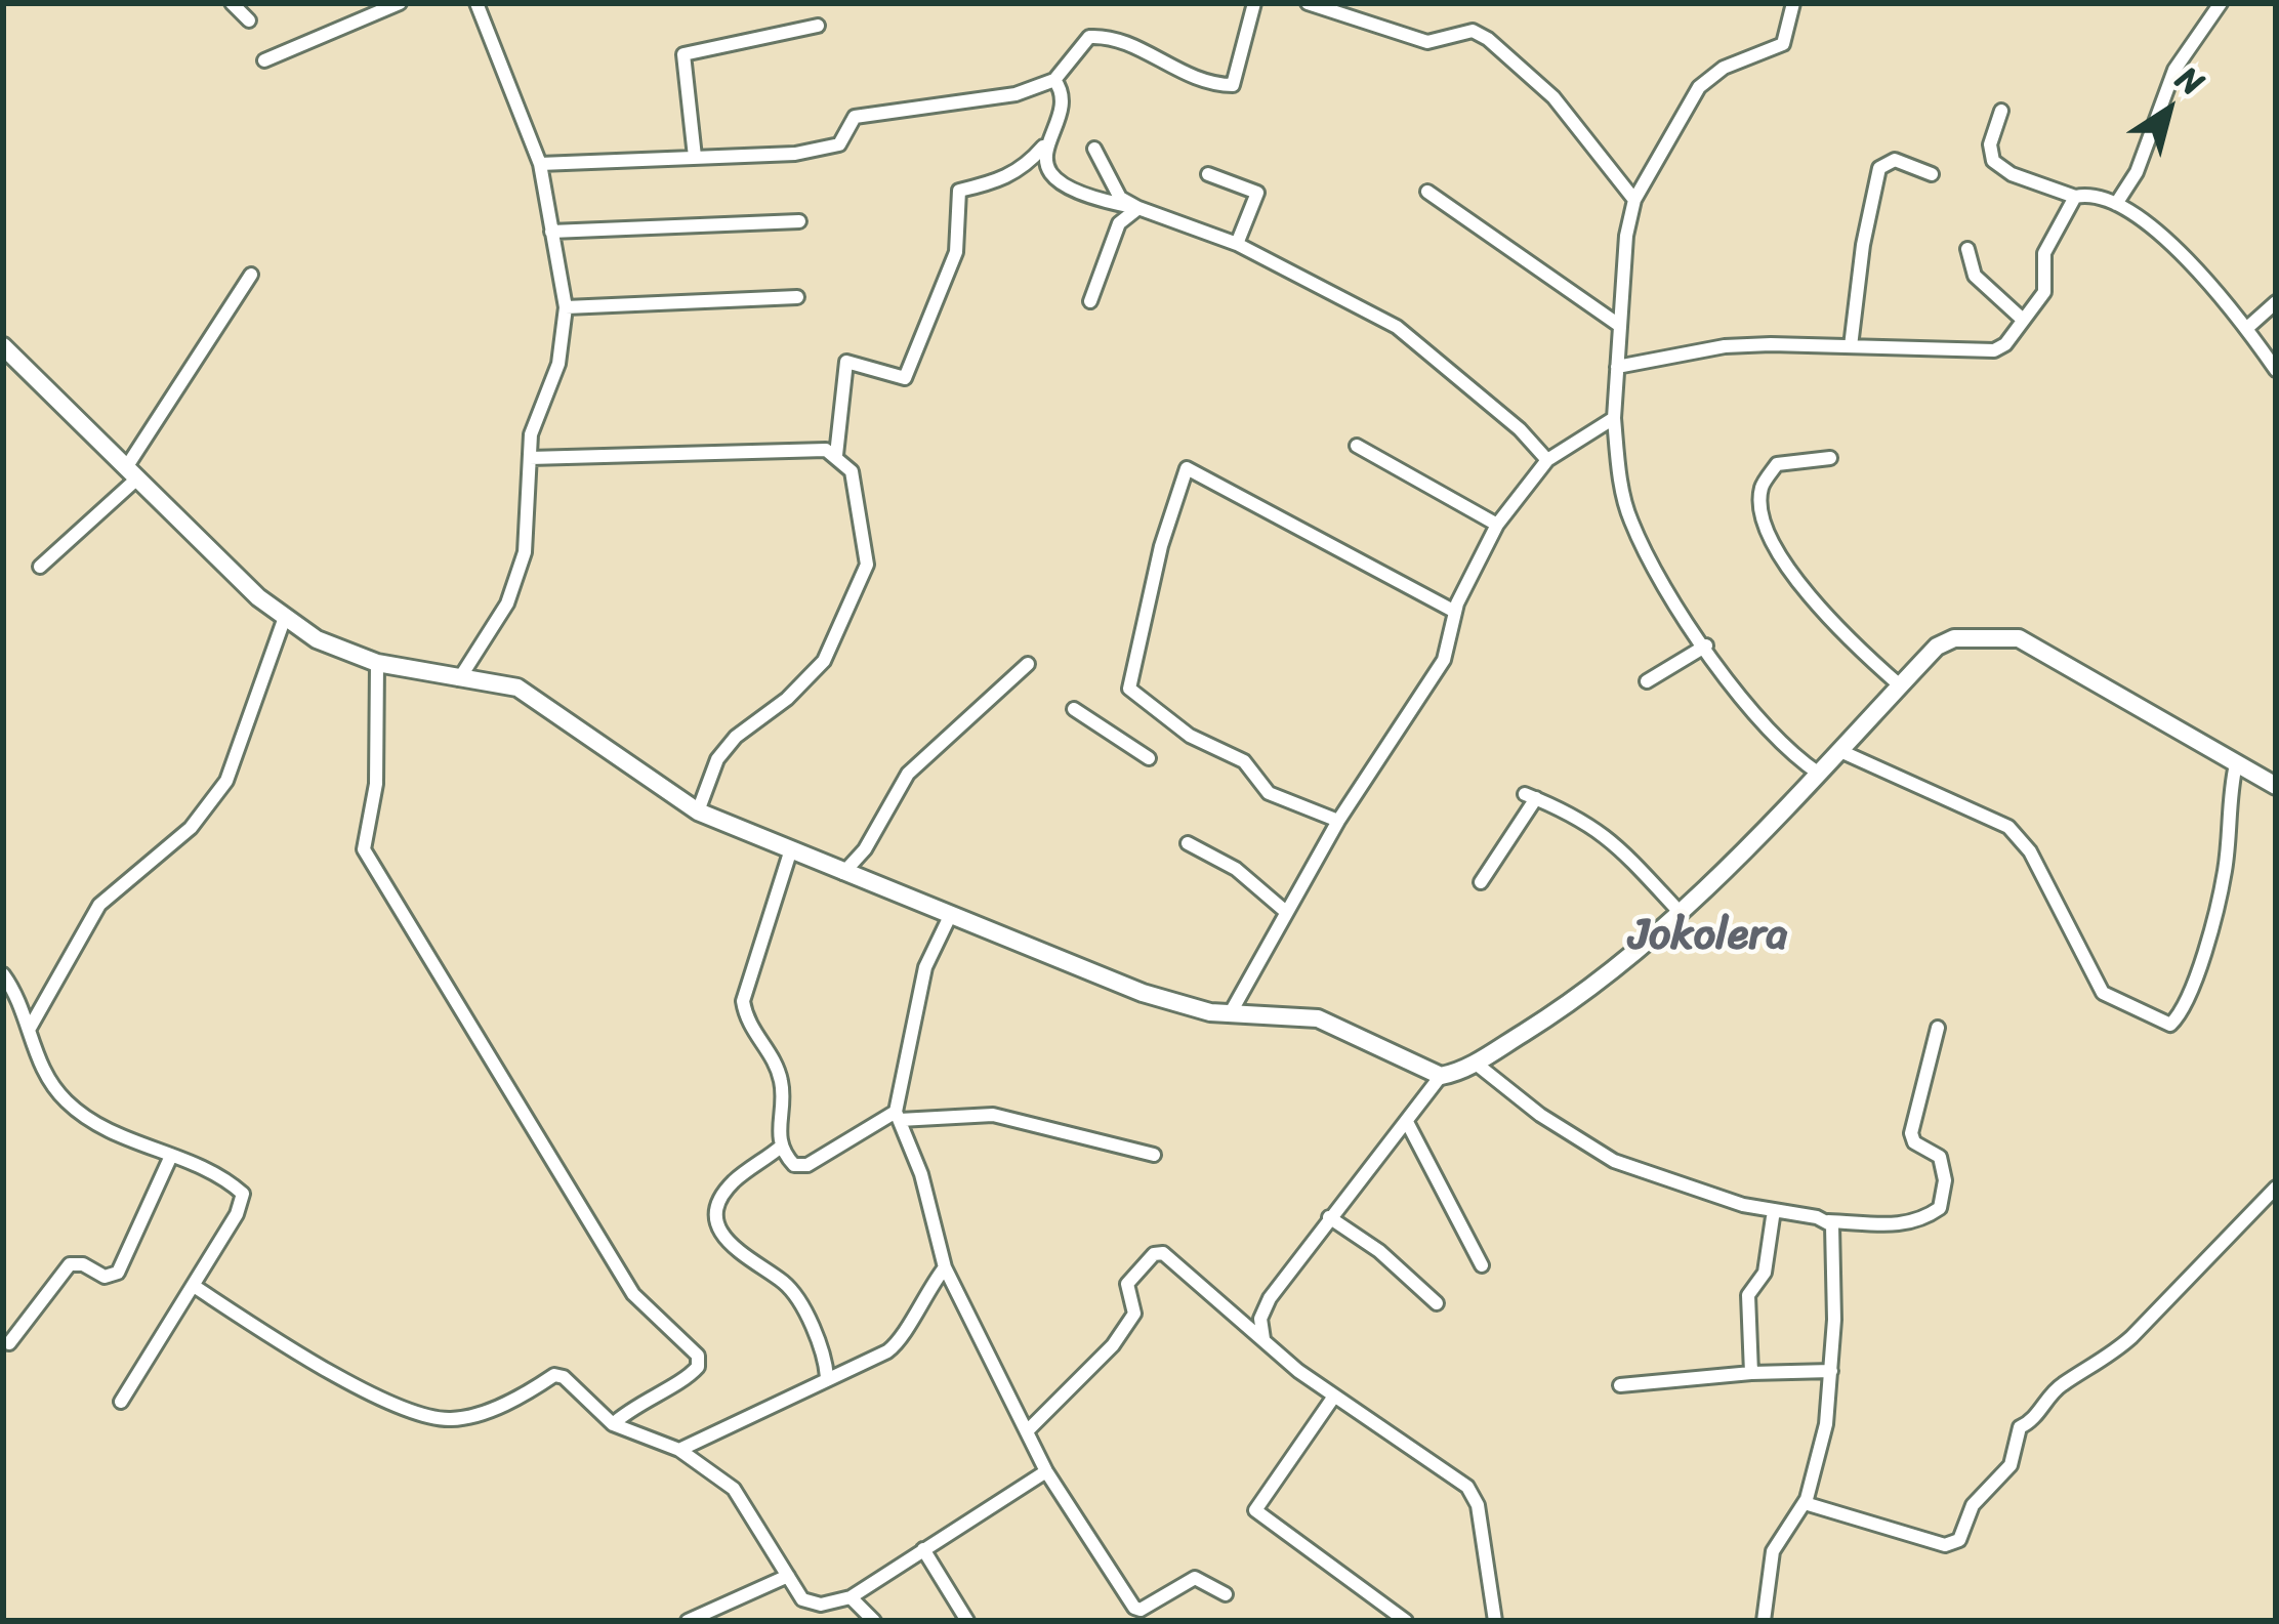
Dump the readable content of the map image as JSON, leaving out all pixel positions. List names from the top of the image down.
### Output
{
  "districts": ["Jokolera"],
  "north": "top right"
}
